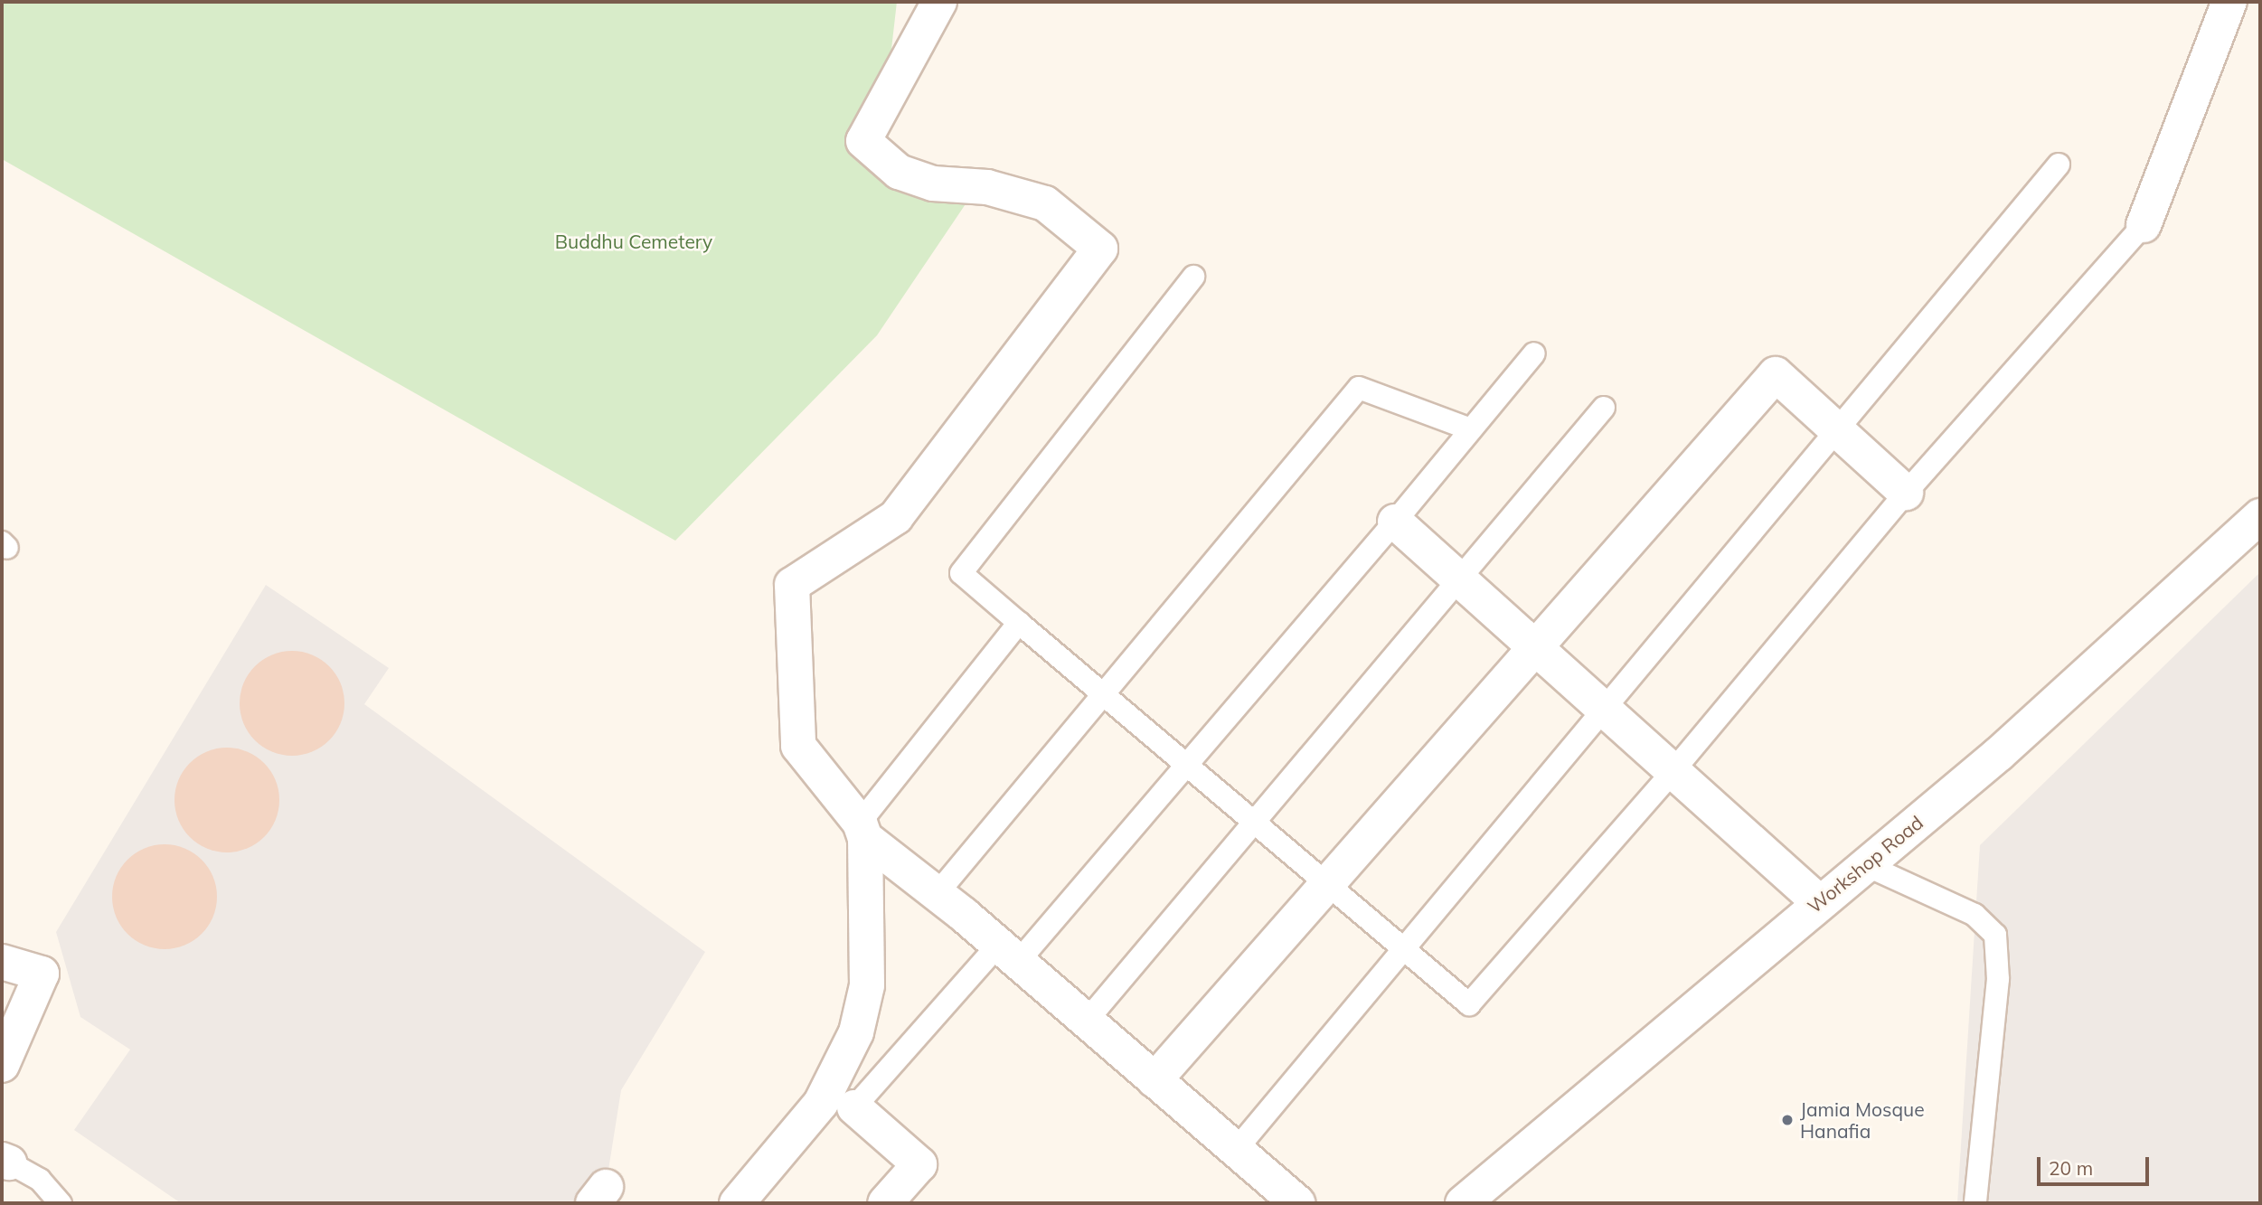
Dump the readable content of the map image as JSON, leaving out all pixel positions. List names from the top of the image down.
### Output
{
  "streets": {
    "street": ["Workshop Road"]
  },
  "parks": ["Buddhu Cemetery"],
  "places": ["Jamia Mosque Hanafia"],
  "scale_bar": "20 m"
}
